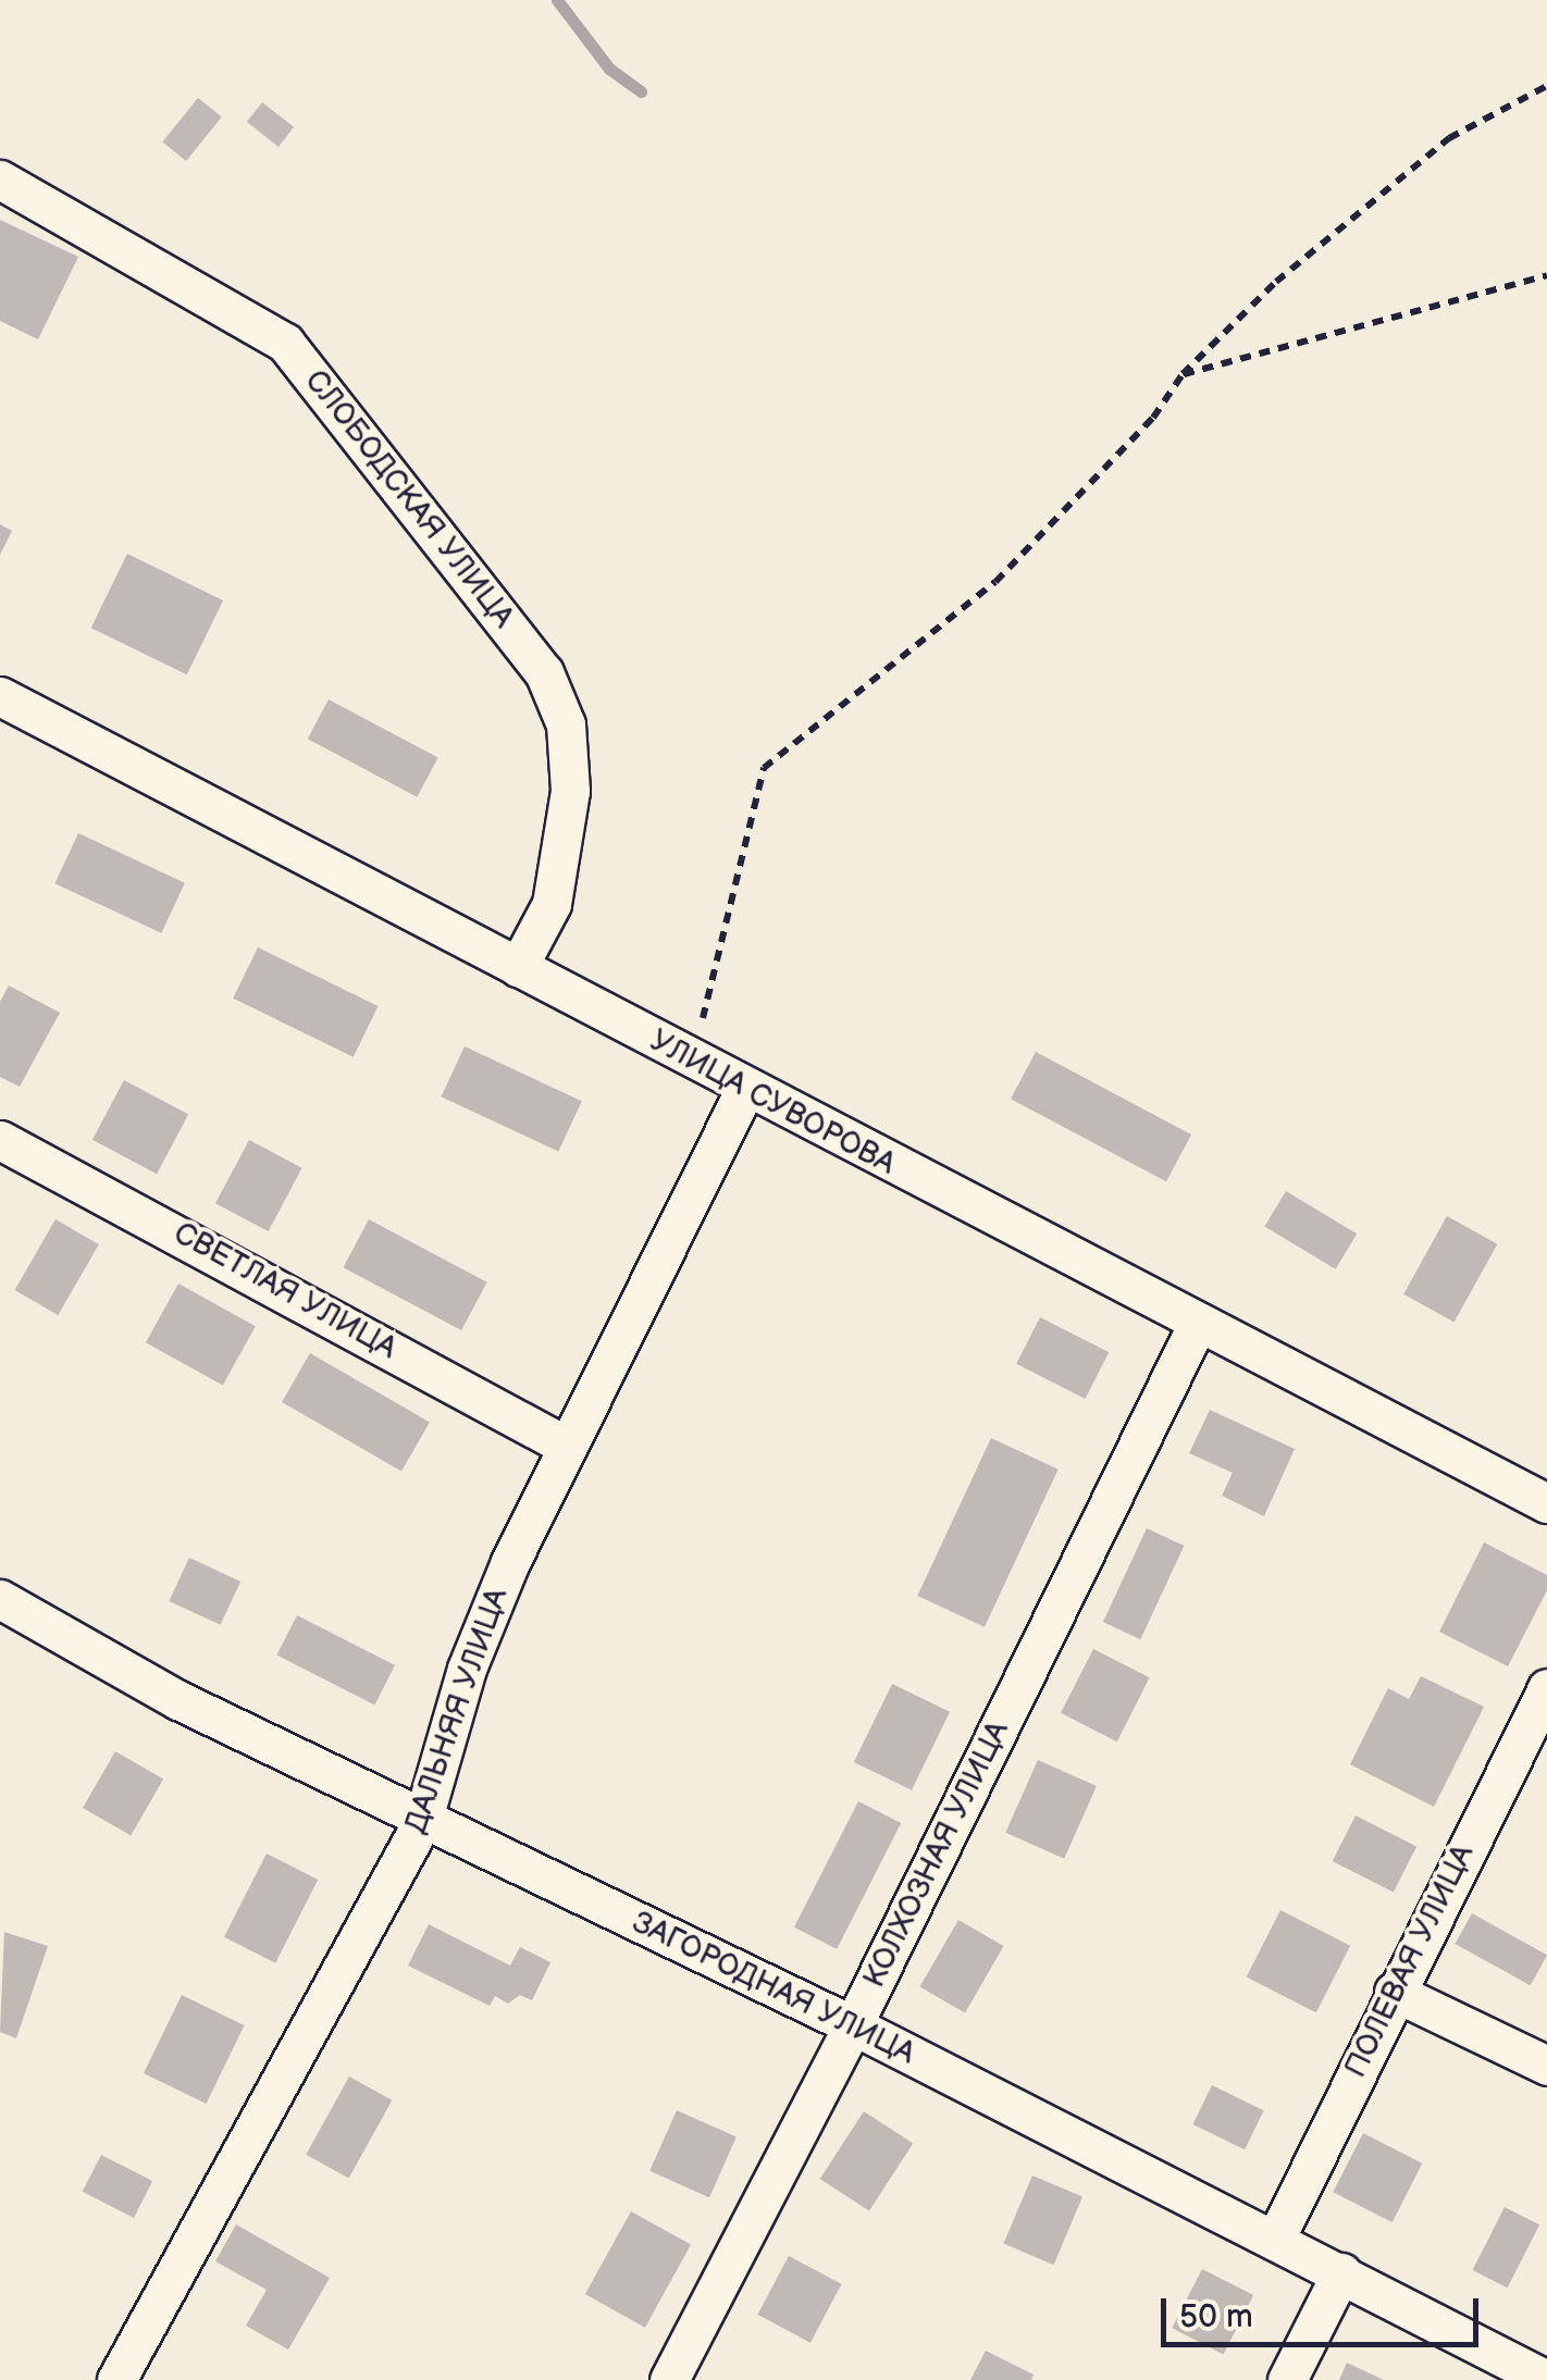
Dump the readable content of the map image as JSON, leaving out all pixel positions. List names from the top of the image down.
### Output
{
  "streets": {
    "street": [
      "СЛОБОДСКАЯ УЛИЦА",
      "УЛИЦА СУВОРОВА",
      "СВЕТЛАЯ УЛИЦА",
      "ДАЛЬНЯЯ УЛИЦА",
      "КОЛХОЗНАЯ УЛИЦА",
      "ПОЛЕВАЯ УЛИЦА",
      "ЗАГОРОДНАЯ УЛИЦА"
    ]
  },
  "crossings": [
    ["СЛОБОДСКАЯ УЛИЦА", "УЛИЦА СУВОРОВА"],
    ["УЛИЦА СУВОРОВА", "ДАЛЬНЯЯ УЛИЦА"],
    ["УЛИЦА СУВОРОВА", "КОЛХОЗНАЯ УЛИЦА"],
    ["СВЕТЛАЯ УЛИЦА", "ДАЛЬНЯЯ УЛИЦА"],
    ["ДАЛЬНЯЯ УЛИЦА", "ЗАГОРОДНАЯ УЛИЦА"],
    ["КОЛХОЗНАЯ УЛИЦА", "ЗАГОРОДНАЯ УЛИЦА"],
    ["ПОЛЕВАЯ УЛИЦА", "ЗАГОРОДНАЯ УЛИЦА"]
  ],
  "scale_bar": "50 m"
}
